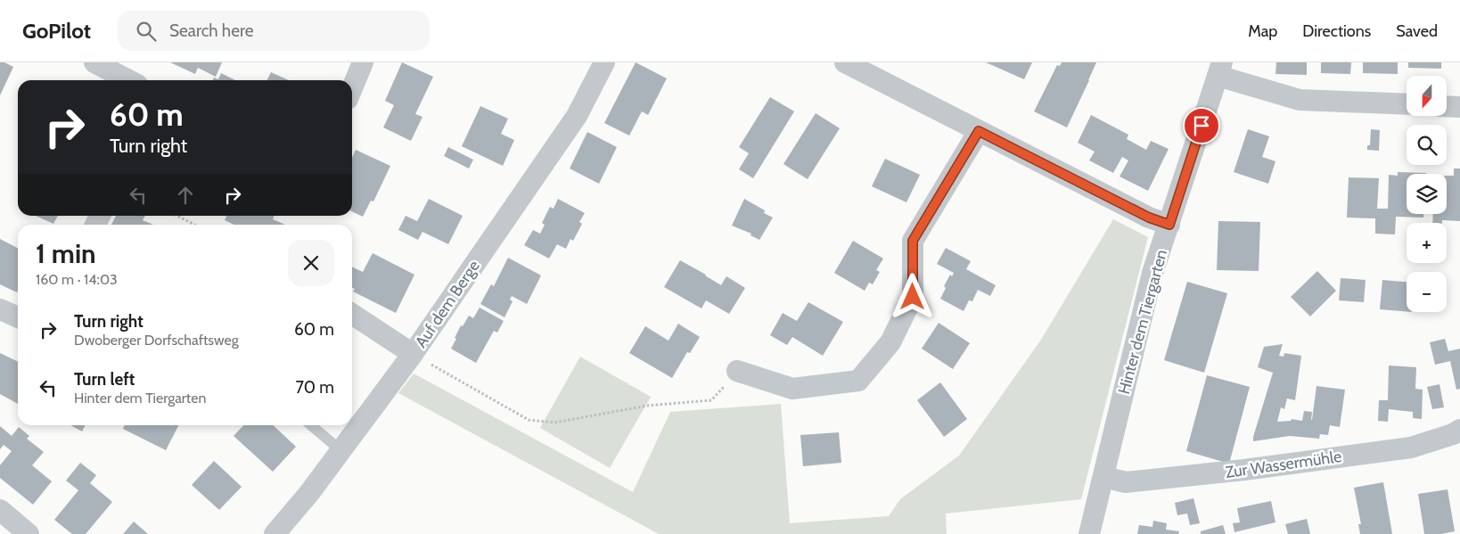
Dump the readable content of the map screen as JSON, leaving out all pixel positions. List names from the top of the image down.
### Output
{
  "streets": {
    "street": ["Auf dem Berge", "Hinter dem Tiergarten", "Zur Wassermühle"]
  },
  "crossings": [
    ["Hinter dem Tiergarten", "Zur Wassermühle"]
  ],
  "north": "bottom",
  "page": {
    "header": "GoPilot",
    "search": "Search here",
    "nav": ["Map", "Directions", "Saved"],
    "map_buttons": ["+", "−"],
    "turn": ["60 m", "Turn right"],
    "heading": ["1 min", "160 m · 14:03"],
    "list": [
      {
        "name": "Turn right",
        "note": "Dwoberger Dorfschaftsweg",
        "value": "60 m"
      },
      {
        "name": "Turn left",
        "note": "Hinter dem Tiergarten",
        "value": "70 m"
      }
    ]
  }
}
